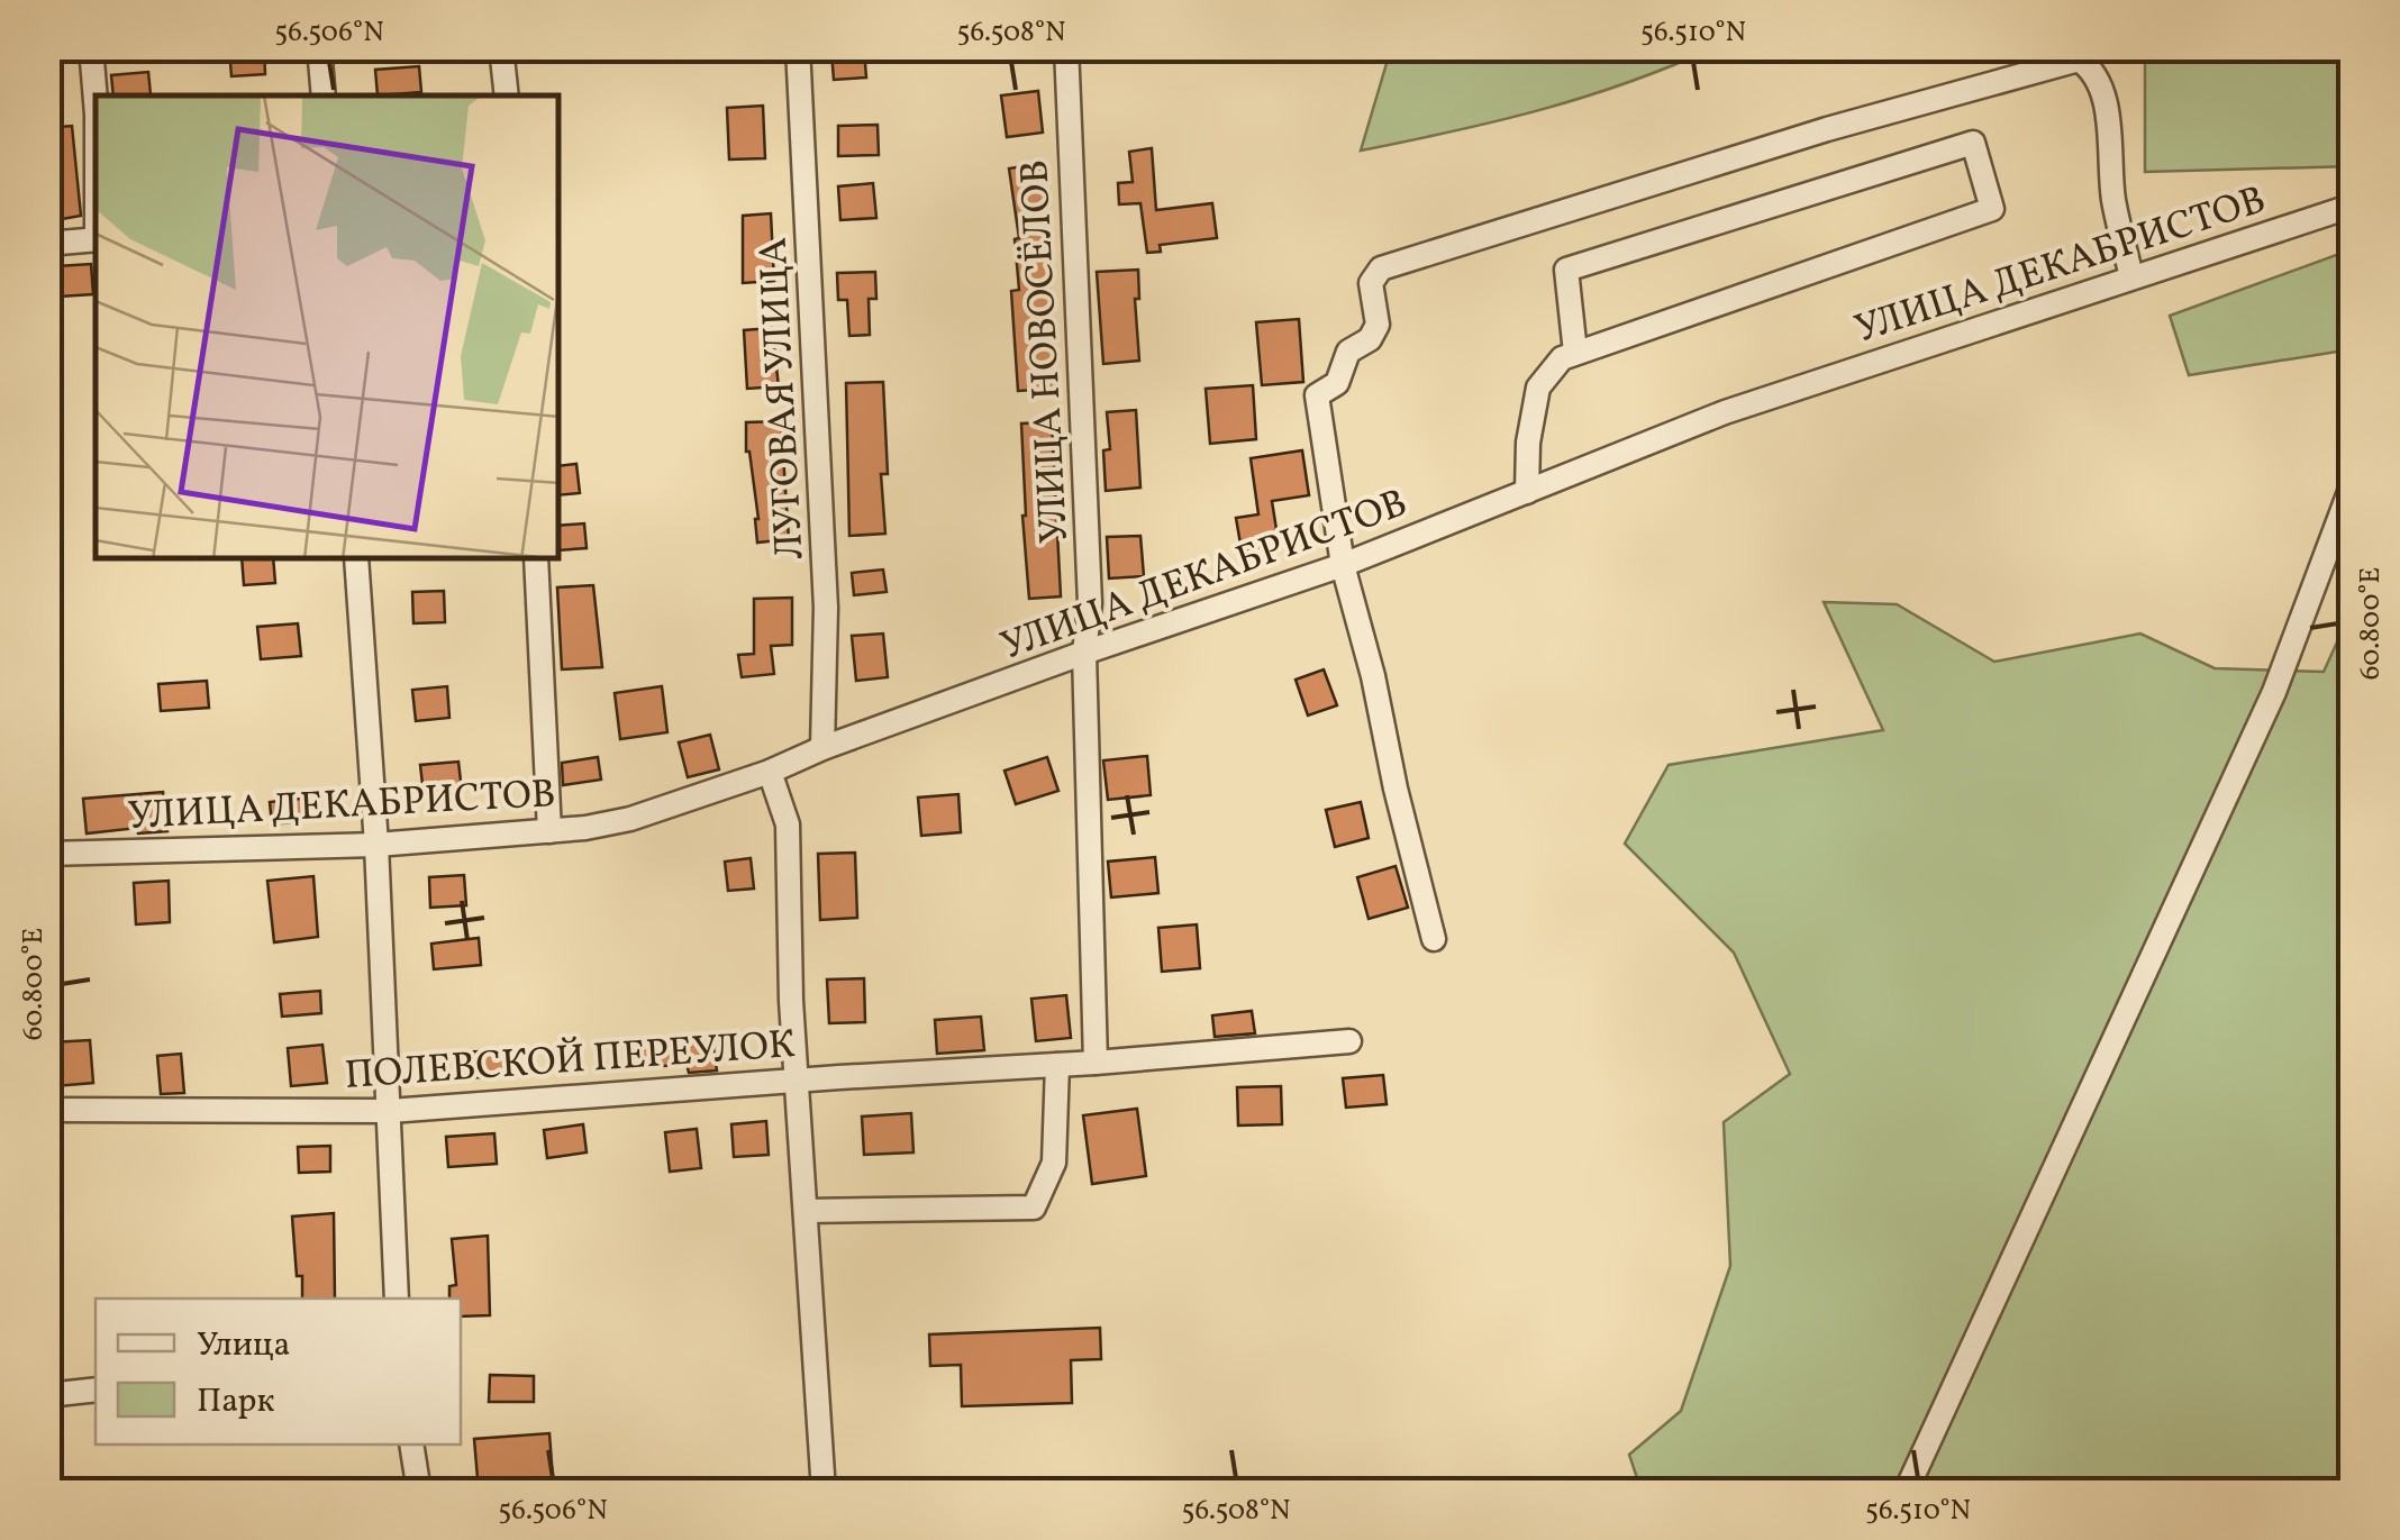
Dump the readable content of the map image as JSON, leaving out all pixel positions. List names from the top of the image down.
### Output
{
  "streets": {
    "street": [
      "УЛИЦА ДЕКАБРИСТОВ",
      "УЛИЦА НОВОСЁЛОВ",
      "ЛУГОВАЯ УЛИЦА",
      "ПОЛЕВСКОЙ ПЕРЕУЛОК"
    ]
  },
  "crossings": [
    ["УЛИЦА ДЕКАБРИСТОВ", "УЛИЦА НОВОСЁЛОВ"],
    ["УЛИЦА ДЕКАБРИСТОВ", "ЛУГОВАЯ УЛИЦА"],
    ["УЛИЦА НОВОСЁЛОВ", "ПОЛЕВСКОЙ ПЕРЕУЛОК"]
  ],
  "legend": ["Улица", "Парк"],
  "coordinates": [
    "56.506°N",
    "56.508°N",
    "56.510°N",
    "60.800°E"
  ]
}
